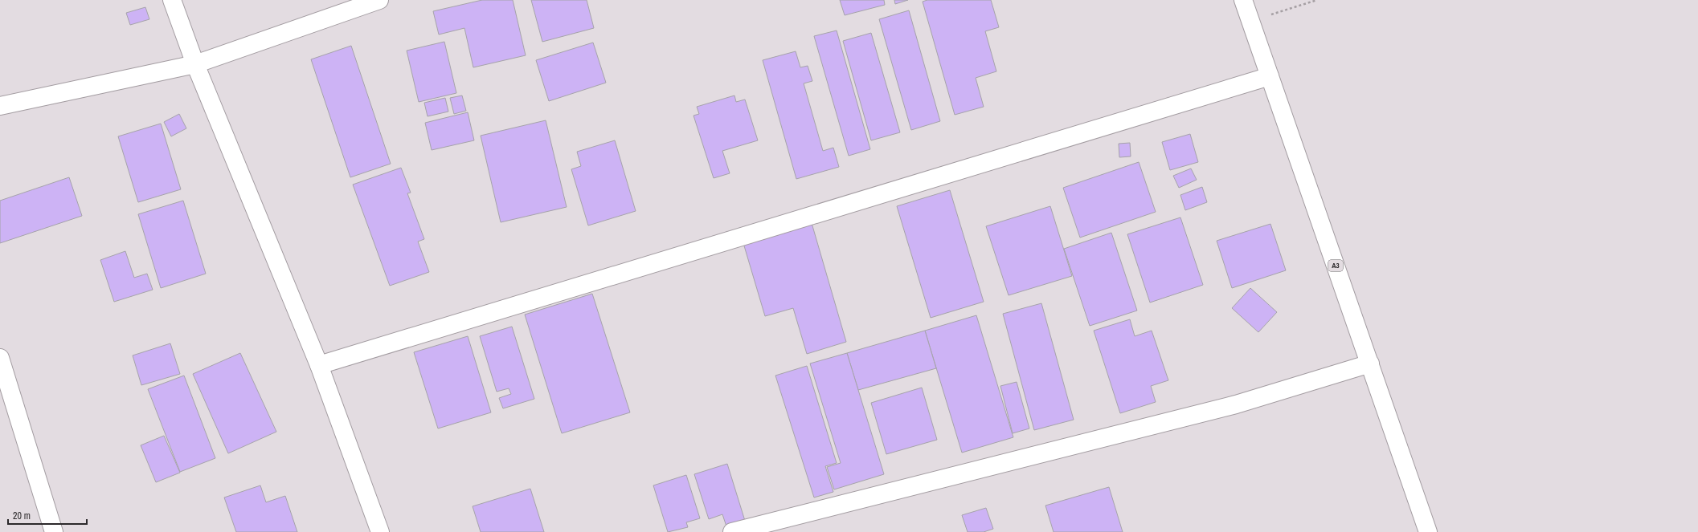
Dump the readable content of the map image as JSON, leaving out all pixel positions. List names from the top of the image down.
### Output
{
  "streets": {
    "main road": ["A3"]
  },
  "scale_bar": "20 m"
}
